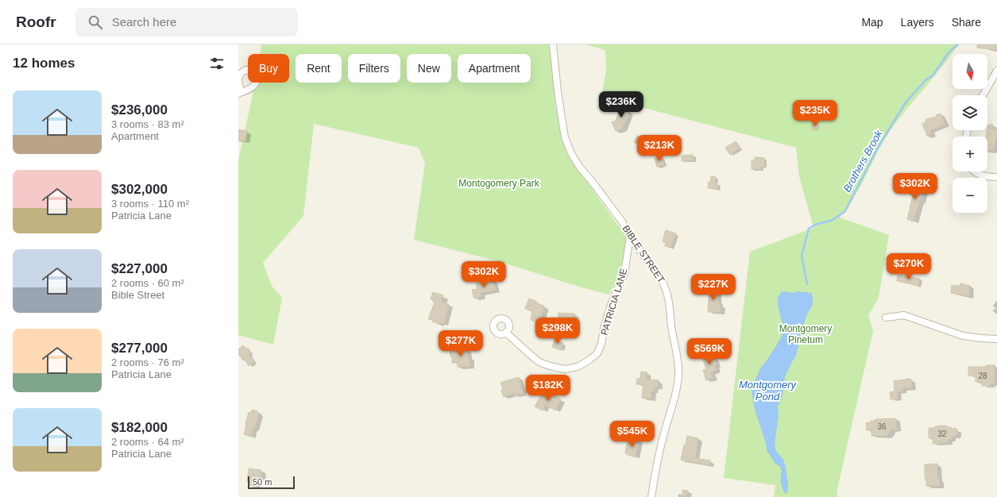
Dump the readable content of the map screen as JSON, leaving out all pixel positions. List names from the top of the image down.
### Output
{
  "streets": {
    "street": ["BIBLE STREET", "PATRICIA LANE"]
  },
  "crossings": [
    ["BIBLE STREET", "PATRICIA LANE"]
  ],
  "water": ["Brothers Brook", "Montgomery Pond"],
  "parks": ["Montogomery Park", "Montgomery Pinetum"],
  "house_numbers": ["28", "36", "32"],
  "scale_bar": "50 m",
  "north": "bottom",
  "page": {
    "header": "Roofr",
    "search": "Search here",
    "nav": ["Map", "Layers", "Share"],
    "heading": "12 homes",
    "map_buttons": ["+", "−"],
    "chip": [
      "Buy",
      "Rent",
      "Filters",
      "New",
      "Apartment"
    ],
    "list": [
      {
        "name": "$236,000",
        "note": "3 rooms · 83 m² · Apartment"
      },
      {
        "name": "$302,000",
        "note": "3 rooms · 110 m² · Patricia Lane"
      },
      {
        "name": "$227,000",
        "note": "2 rooms · 60 m² · Bible Street"
      },
      {
        "name": "$277,000",
        "note": "2 rooms · 76 m² · Patricia Lane"
      },
      {
        "name": "$182,000",
        "note": "2 rooms · 64 m² · Patricia Lane"
      }
    ],
    "price": [
      "$236K",
      "$235K",
      "$213K",
      "$302K",
      "$270K",
      "$302K",
      "$227K",
      "$298K",
      "$277K",
      "$569K",
      "$182K",
      "$545K"
    ],
    "scale": "50 m"
  }
}
